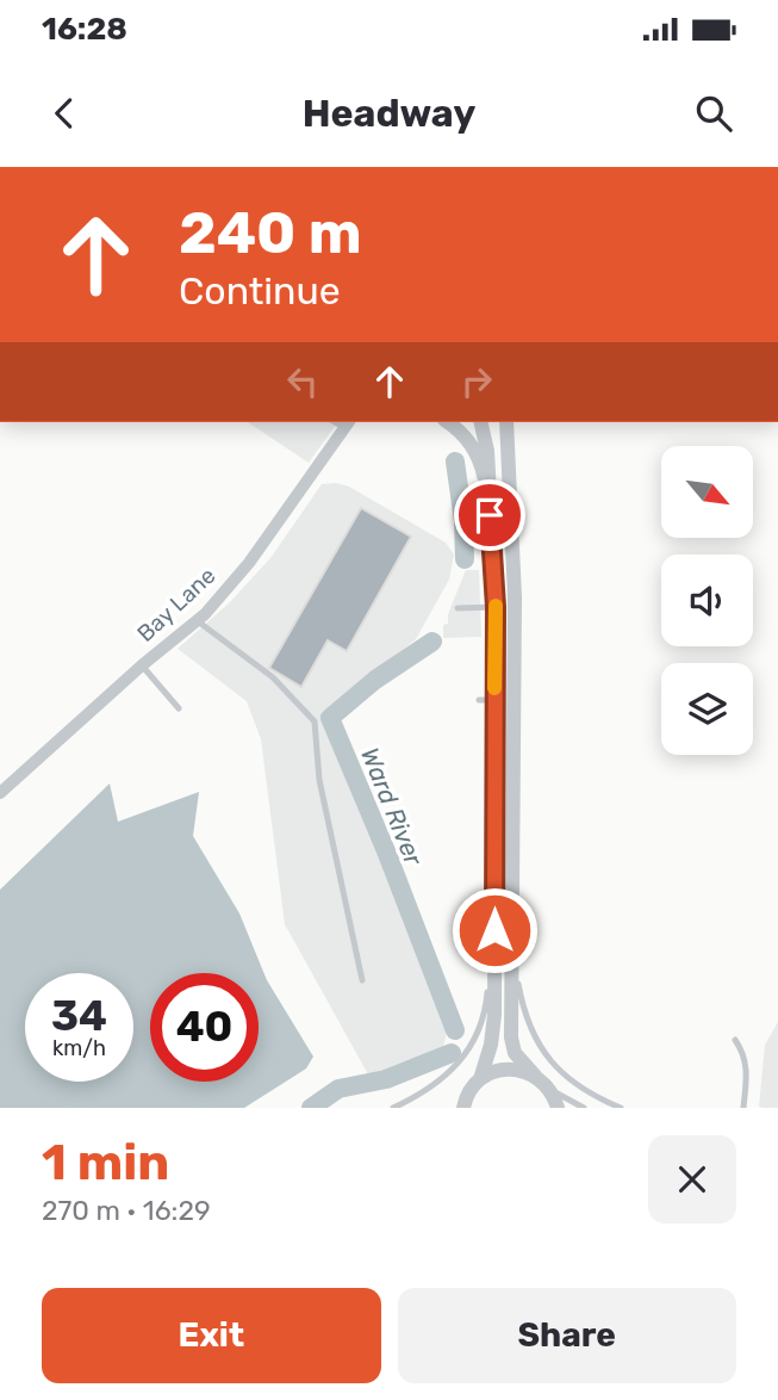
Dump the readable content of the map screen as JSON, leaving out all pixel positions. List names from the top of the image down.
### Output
{
  "streets": {
    "street": ["Bay Lane"]
  },
  "water": ["Ward River"],
  "north": "bottom right",
  "page": {
    "status": "16:28",
    "header": "Headway",
    "turn": ["240 m", "Continue"],
    "speed": "34 km/h",
    "limit": "40",
    "heading": ["1 min", "270 m · 16:29"],
    "buttons": ["Exit", "Share"]
  }
}
